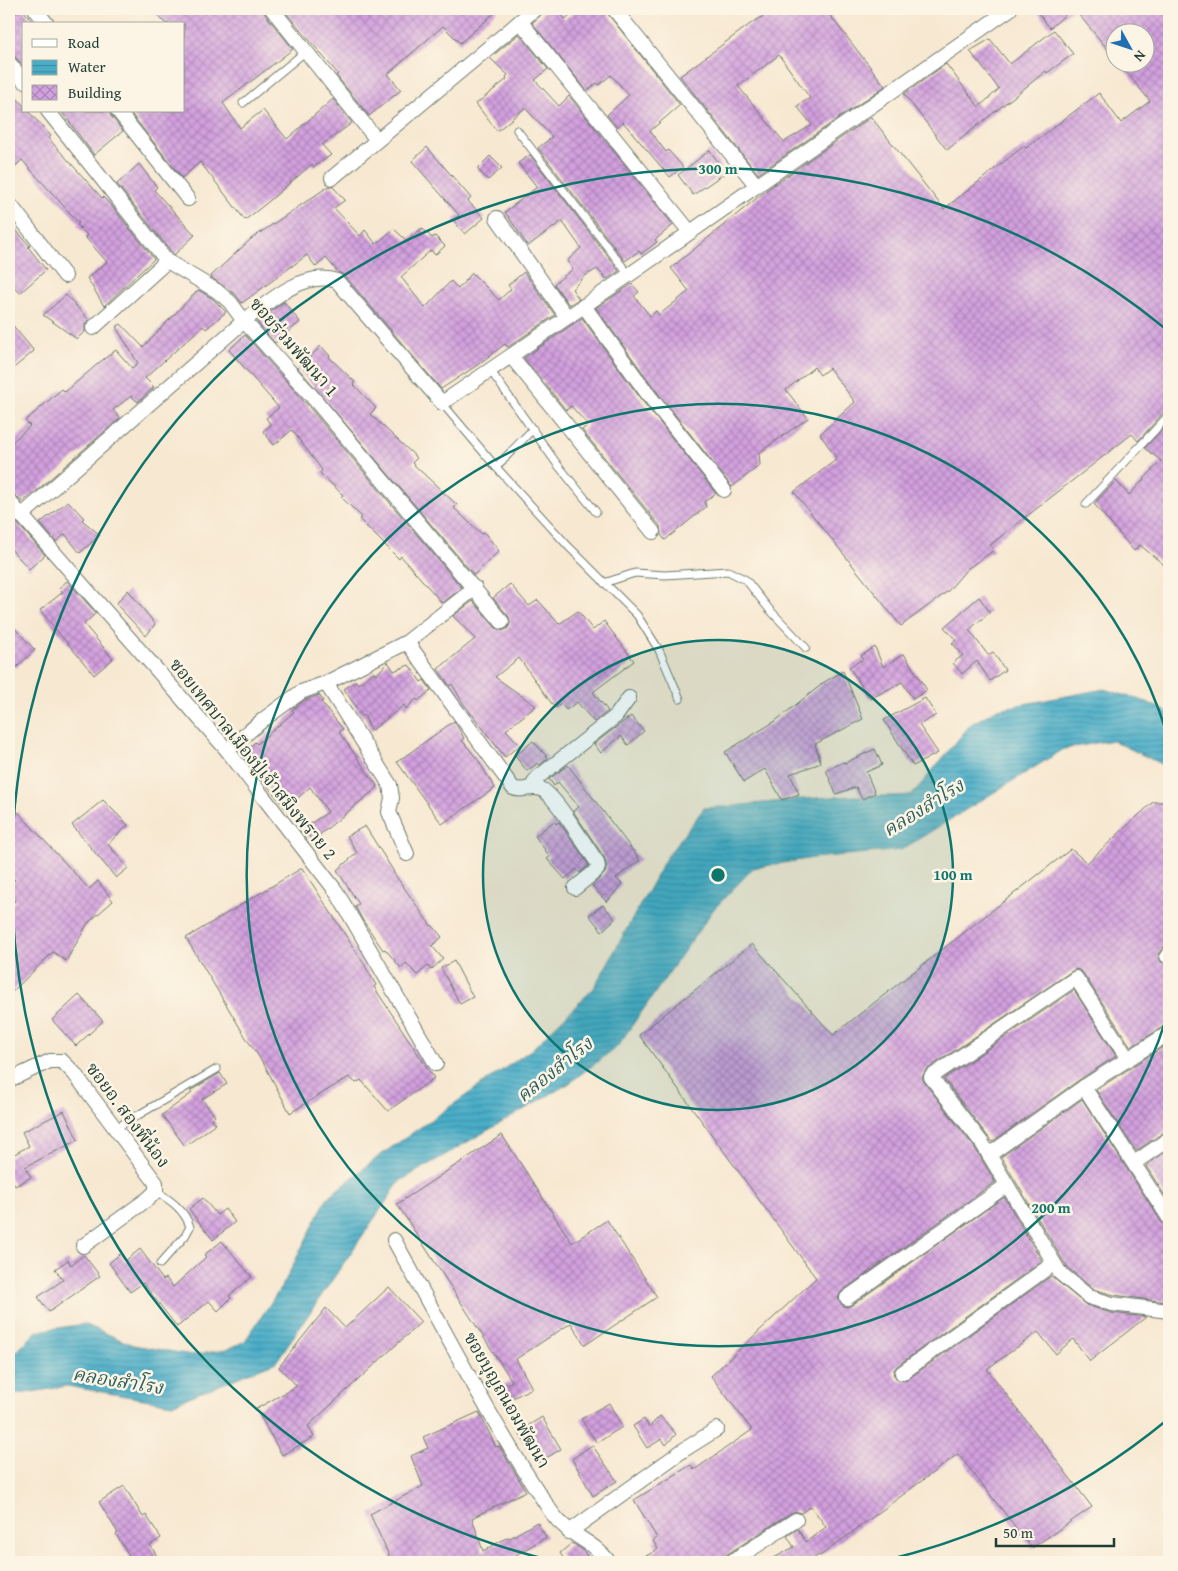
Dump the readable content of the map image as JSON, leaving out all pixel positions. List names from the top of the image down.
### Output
{
  "streets": {
    "street": [
      "ซอยร่วมพัฒนา 1",
      "ซอยเทศบาลเมืองปู่เจ้าสมิงพราย 2",
      "ซอยอ. สองพี่น้อง",
      "ซอยบุญถนอมพัฒนา"
    ]
  },
  "water": ["คลองสำโรง"],
  "legend": ["Road", "Water", "Building"],
  "scale_bar": "50 m",
  "north": "bottom right",
  "rings": ["300 m", "100 m", "200 m"]
}
